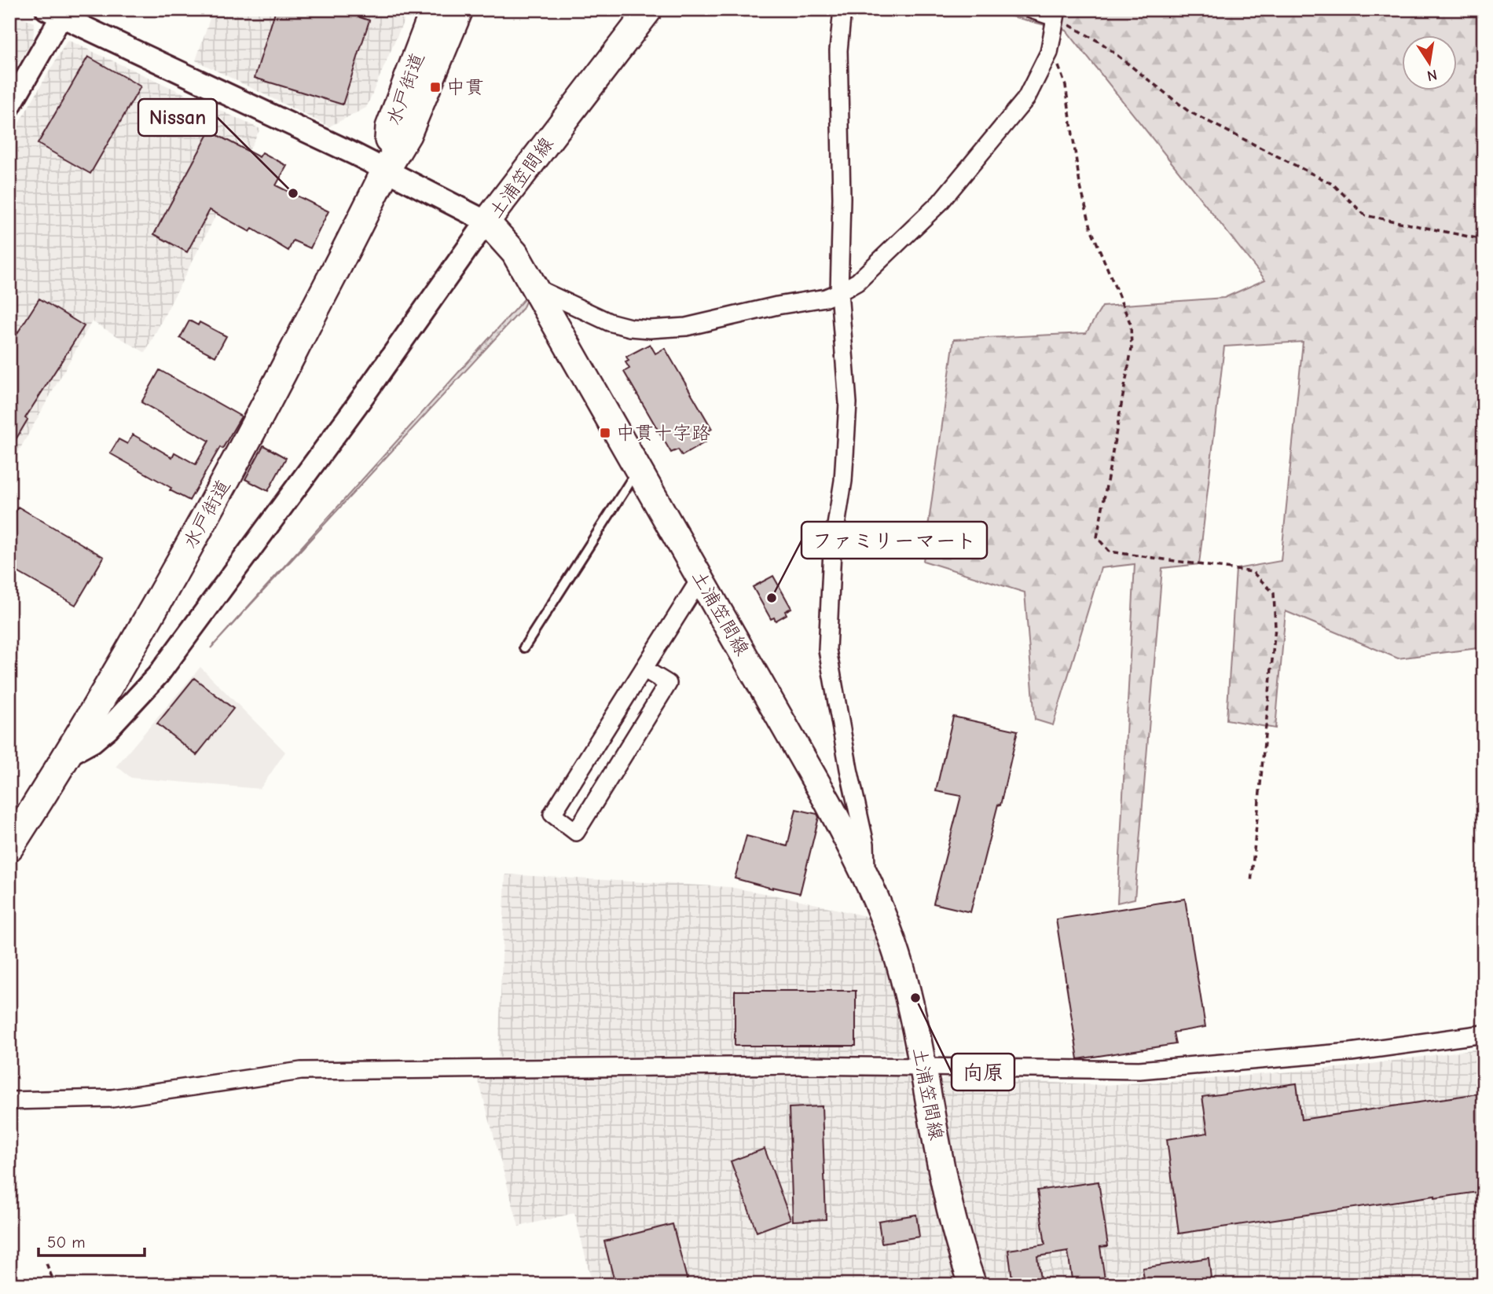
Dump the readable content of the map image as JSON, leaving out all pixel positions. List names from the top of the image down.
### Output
{
  "streets": {
    "highway": ["水戸街道"],
    "main road": ["土浦笠間線"]
  },
  "places": {
    "transit": ["中貫", "中貫十字路"],
    "other": ["Nissan", "ファミリーマート", "向原"]
  },
  "scale_bar": "50 m",
  "north": "bottom"
}
